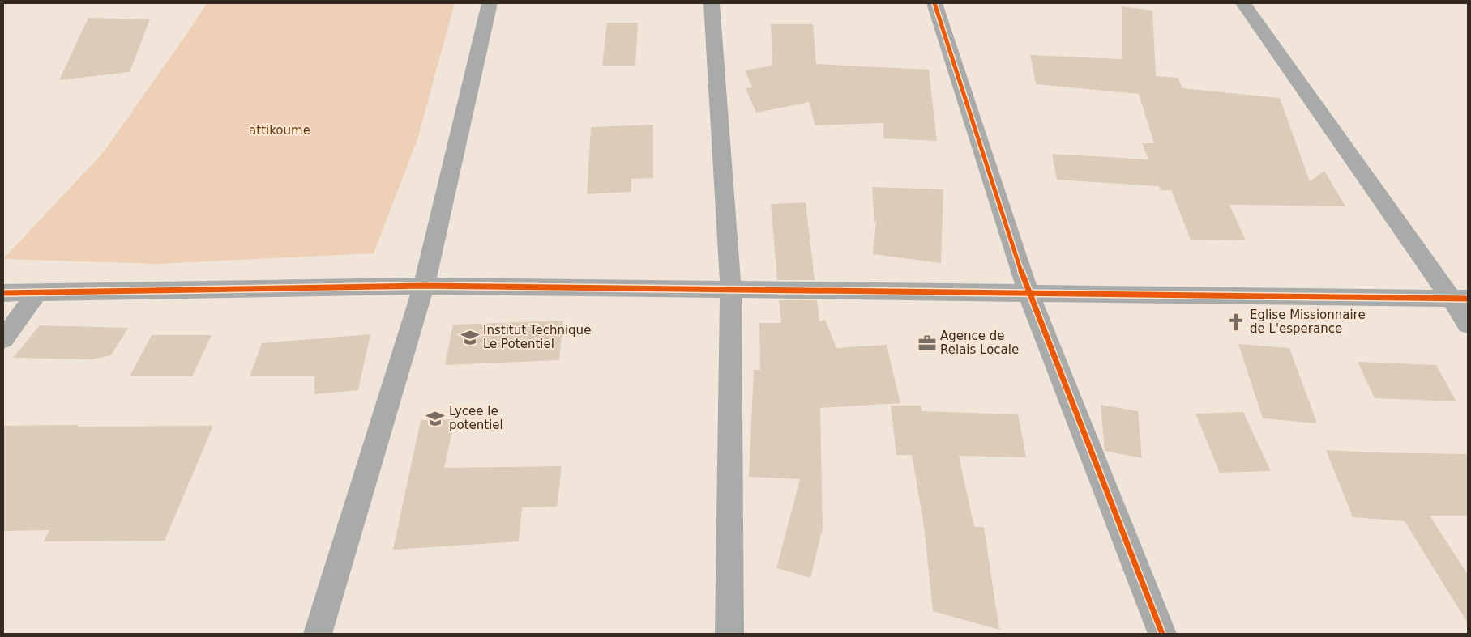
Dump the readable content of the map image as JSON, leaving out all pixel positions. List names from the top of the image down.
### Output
{
  "parks": ["attikoume"],
  "places": {
    "church": ["Eglise Missionnaire de L'esperance"],
    "school or university": ["Institut Technique Le Potentiel", "Lycee le potentiel"],
    "office": ["Agence de Relais Locale"]
  }
}
